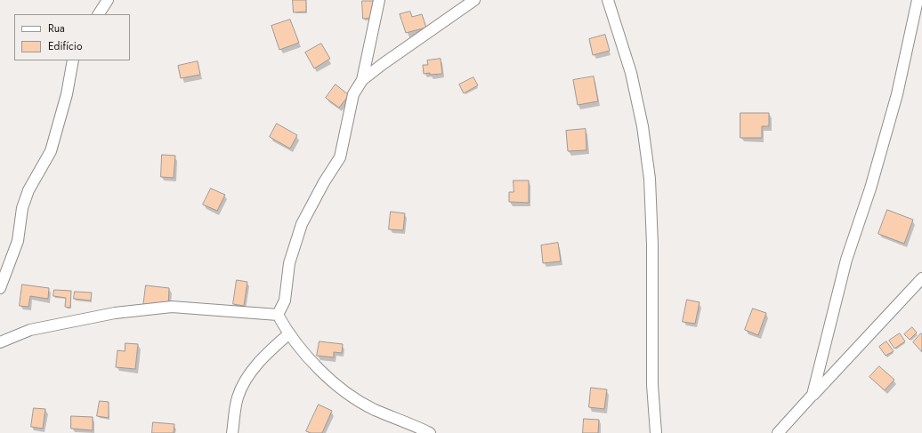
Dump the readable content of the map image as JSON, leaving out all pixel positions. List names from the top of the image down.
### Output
{
  "legend": ["Rua", "Edifício"]
}
